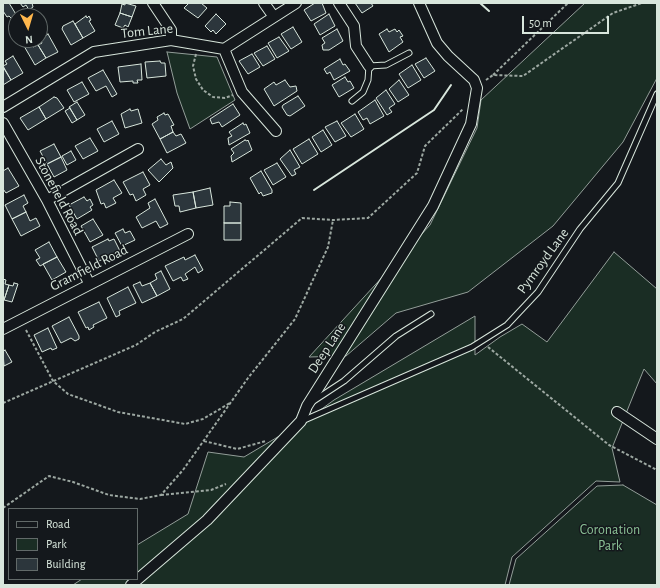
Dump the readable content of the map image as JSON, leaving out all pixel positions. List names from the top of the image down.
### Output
{
  "streets": {
    "street": [
      "Tom Lane",
      "Stonefield Road",
      "Gramfield Road",
      "Deep Lane"
    ],
    "lane": ["Pymroyd Lane"]
  },
  "crossings": [
    ["Stonefield Road", "Gramfield Road"],
    ["Pymroyd Lane", "Deep Lane"]
  ],
  "parks": ["Coronation Park"],
  "legend": ["Road", "Park", "Building"],
  "scale_bar": "50 m",
  "north": "bottom"
}
